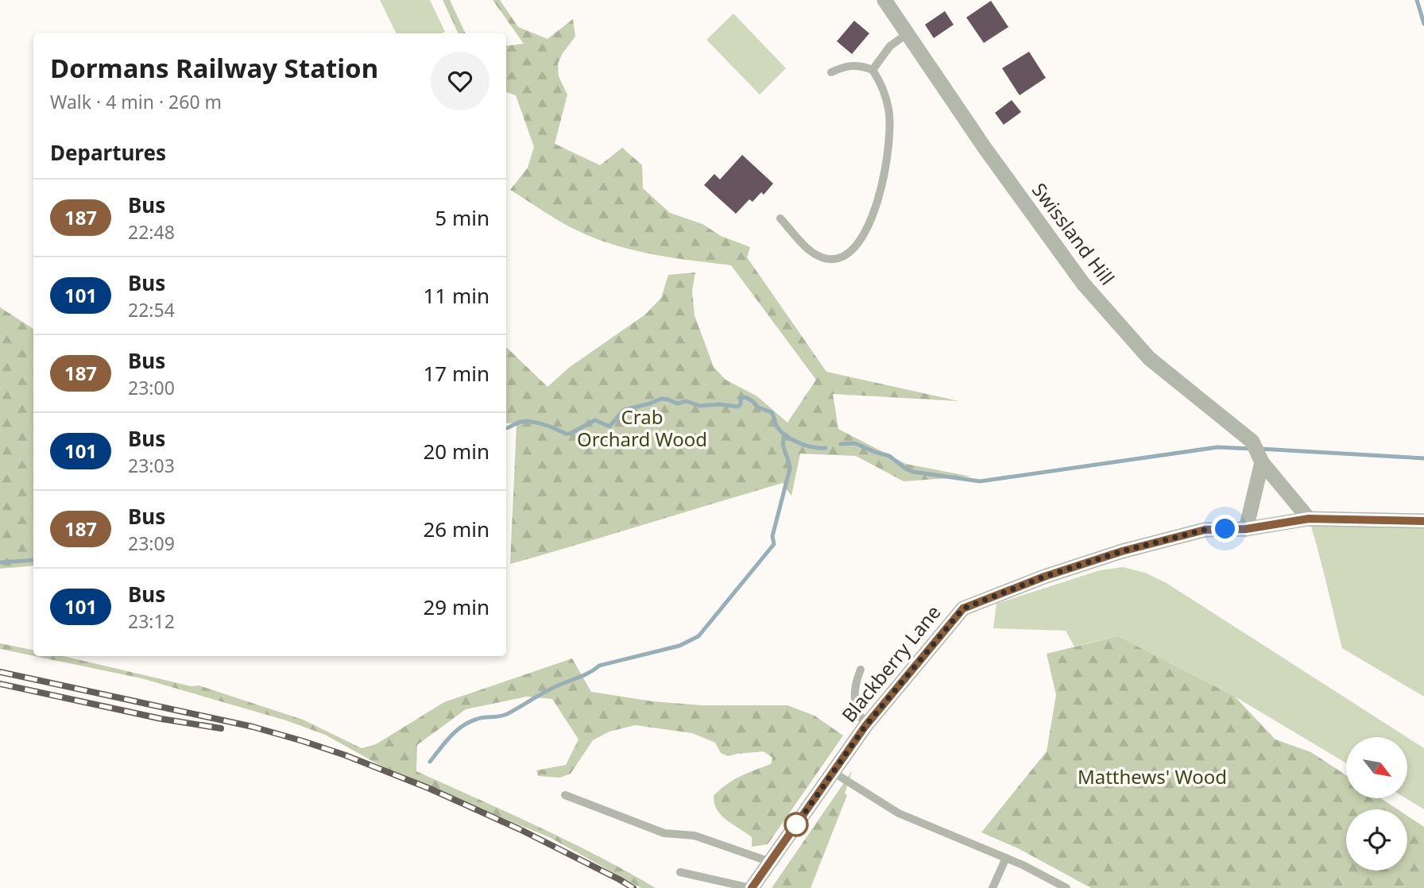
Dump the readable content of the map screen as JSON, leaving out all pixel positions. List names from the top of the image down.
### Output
{
  "streets": {
    "street": ["Swissland Hill", "Blackberry Lane"]
  },
  "crossings": [
    ["Swissland Hill", "Blackberry Lane"]
  ],
  "parks": ["Crab Orchard Wood", "Matthews' Wood"],
  "lines": ["bus line 187"],
  "north": "bottom right",
  "page": {
    "heading": [
      ["Dormans Railway Station", "Walk · 4 min · 260 m"],
      "Departures"
    ],
    "list": [
      {
        "mark": "187",
        "name": "Bus",
        "note": "22:48",
        "value": "5 min"
      },
      {
        "mark": "101",
        "name": "Bus",
        "note": "22:54",
        "value": "11 min"
      },
      {
        "mark": "187",
        "name": "Bus",
        "note": "23:00",
        "value": "17 min"
      },
      {
        "mark": "101",
        "name": "Bus",
        "note": "23:03",
        "value": "20 min"
      },
      {
        "mark": "187",
        "name": "Bus",
        "note": "23:09",
        "value": "26 min"
      },
      {
        "mark": "101",
        "name": "Bus",
        "note": "23:12",
        "value": "29 min"
      }
    ]
  }
}
